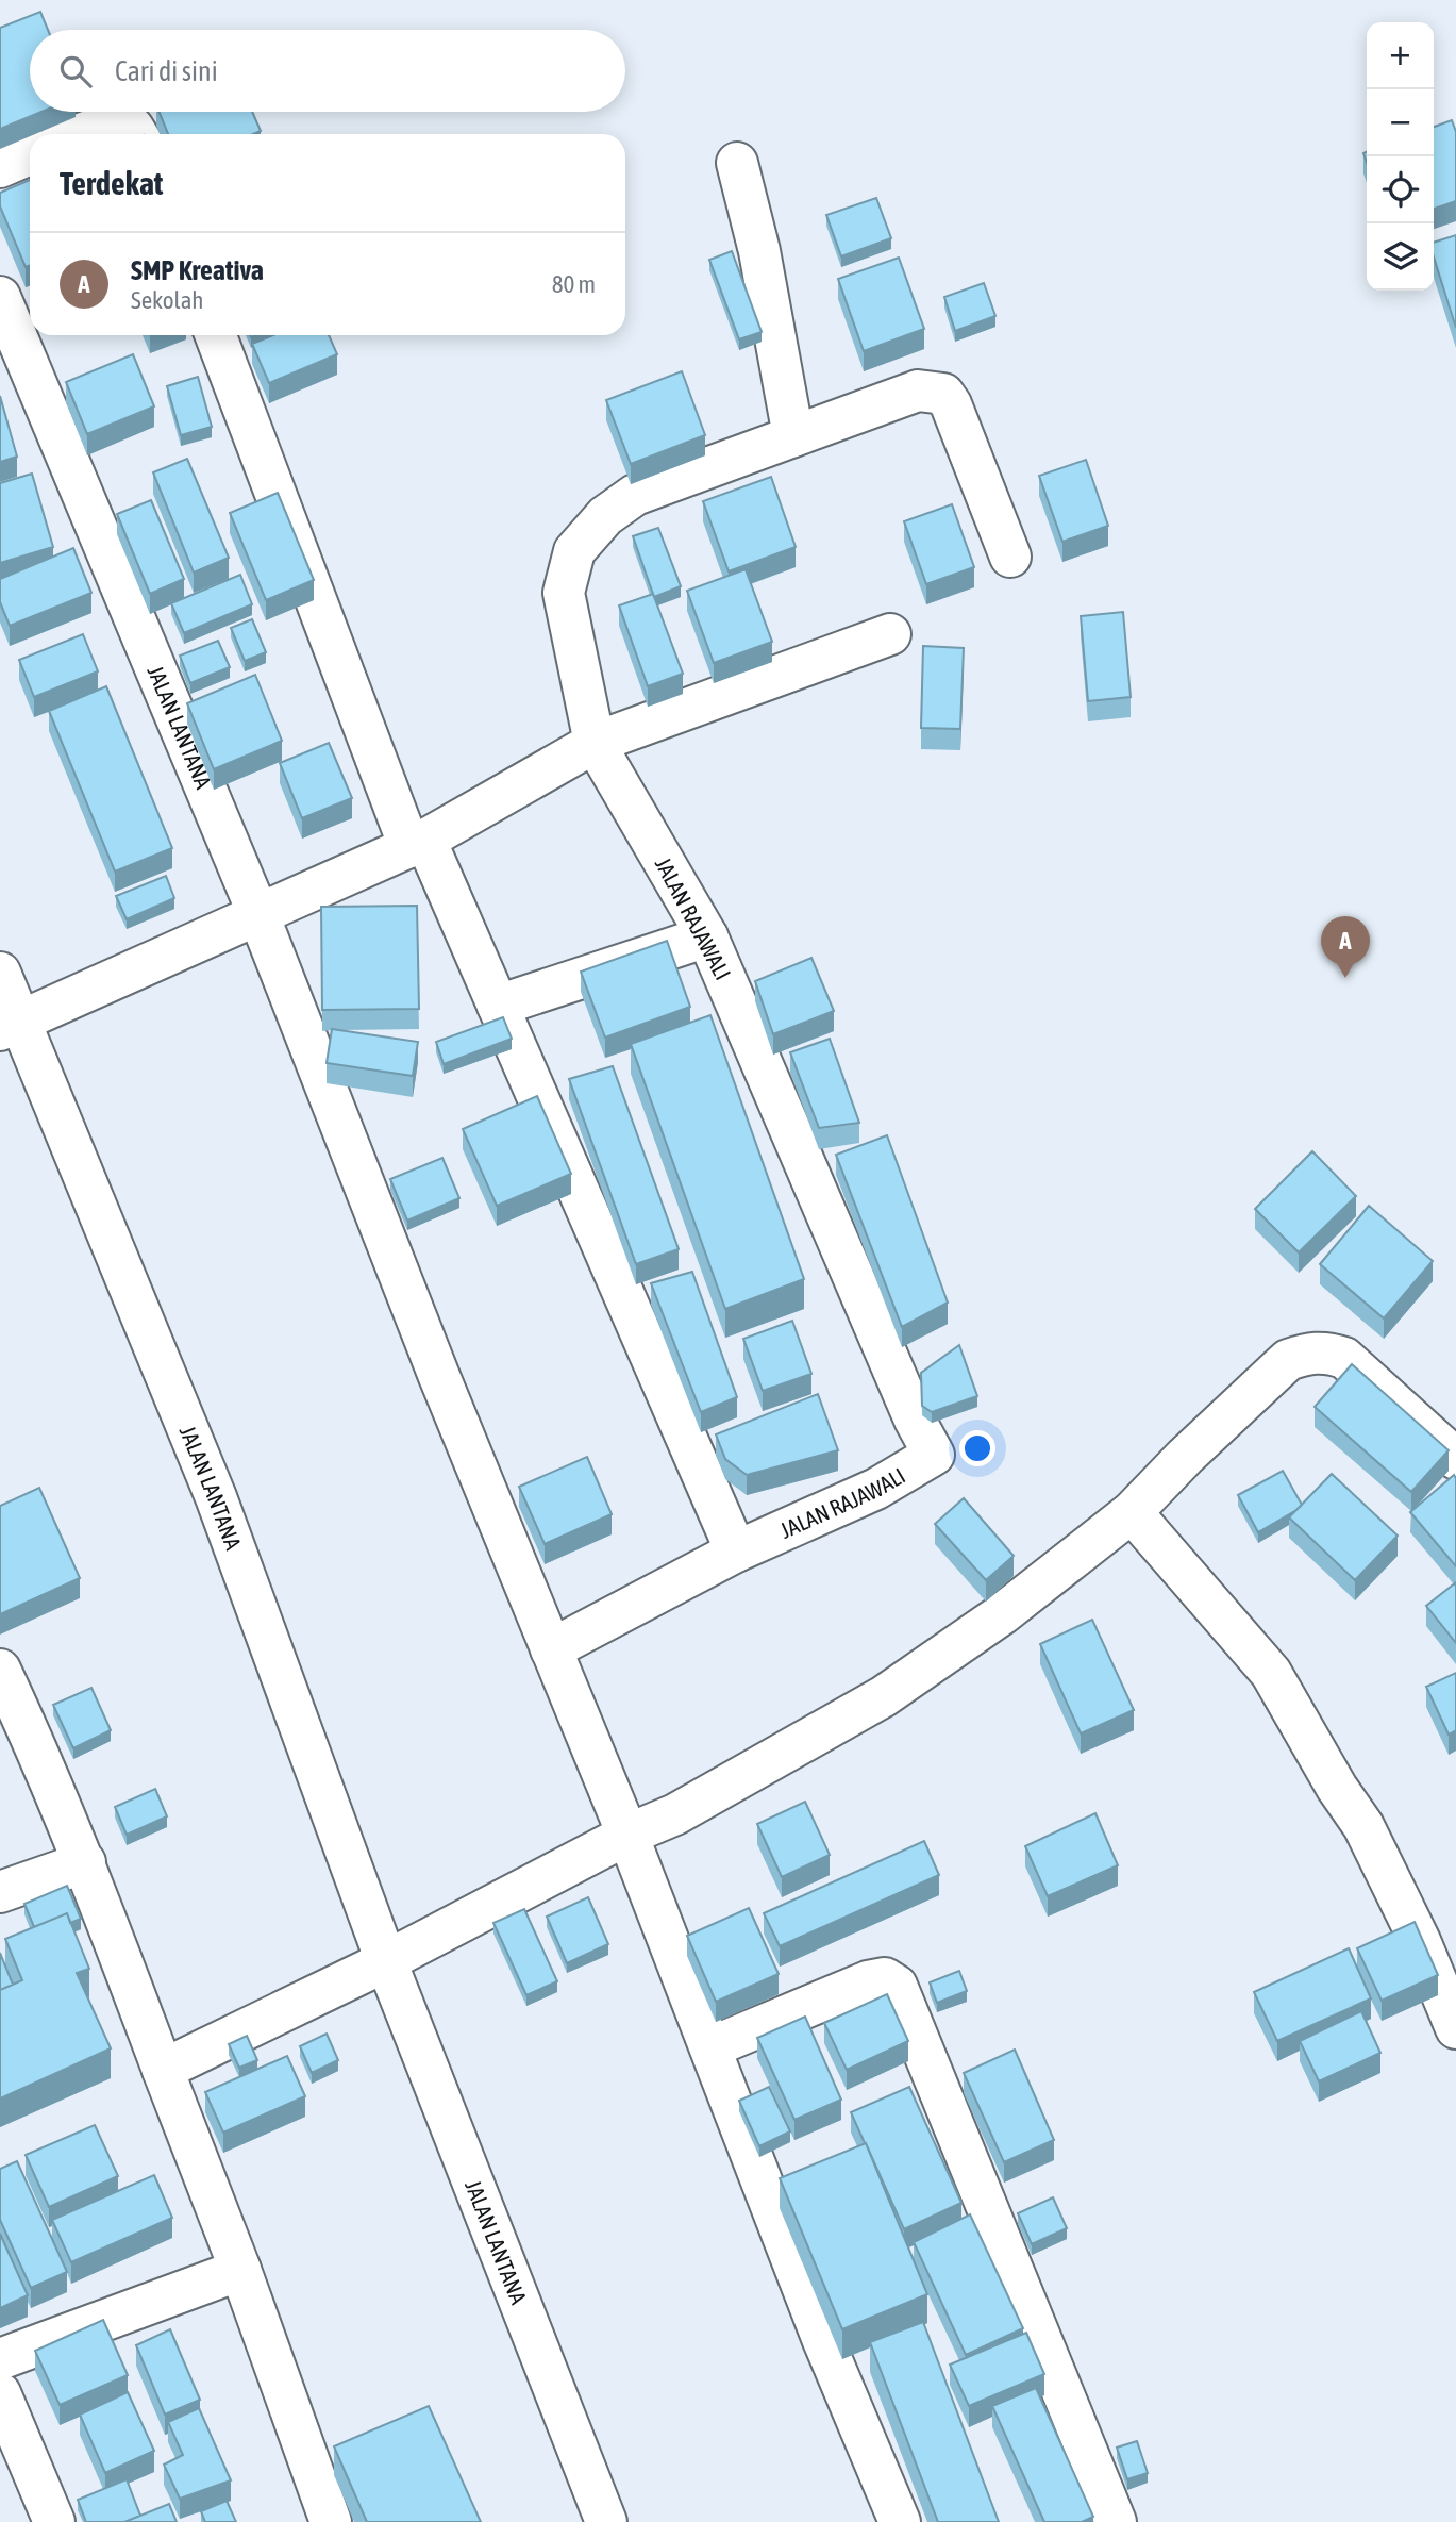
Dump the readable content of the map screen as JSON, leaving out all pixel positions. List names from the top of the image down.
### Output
{
  "streets": {
    "street": ["JALAN LANTANA", "JALAN RAJAWALI"]
  },
  "page": {
    "map_buttons": ["+", "−"],
    "search": "Cari di sini",
    "heading": "Terdekat",
    "list": [
      {
        "mark": "A",
        "name": "SMP Kreativa",
        "note": "Sekolah",
        "value": "80 m"
      }
    ],
    "pins": "A"
  }
}
